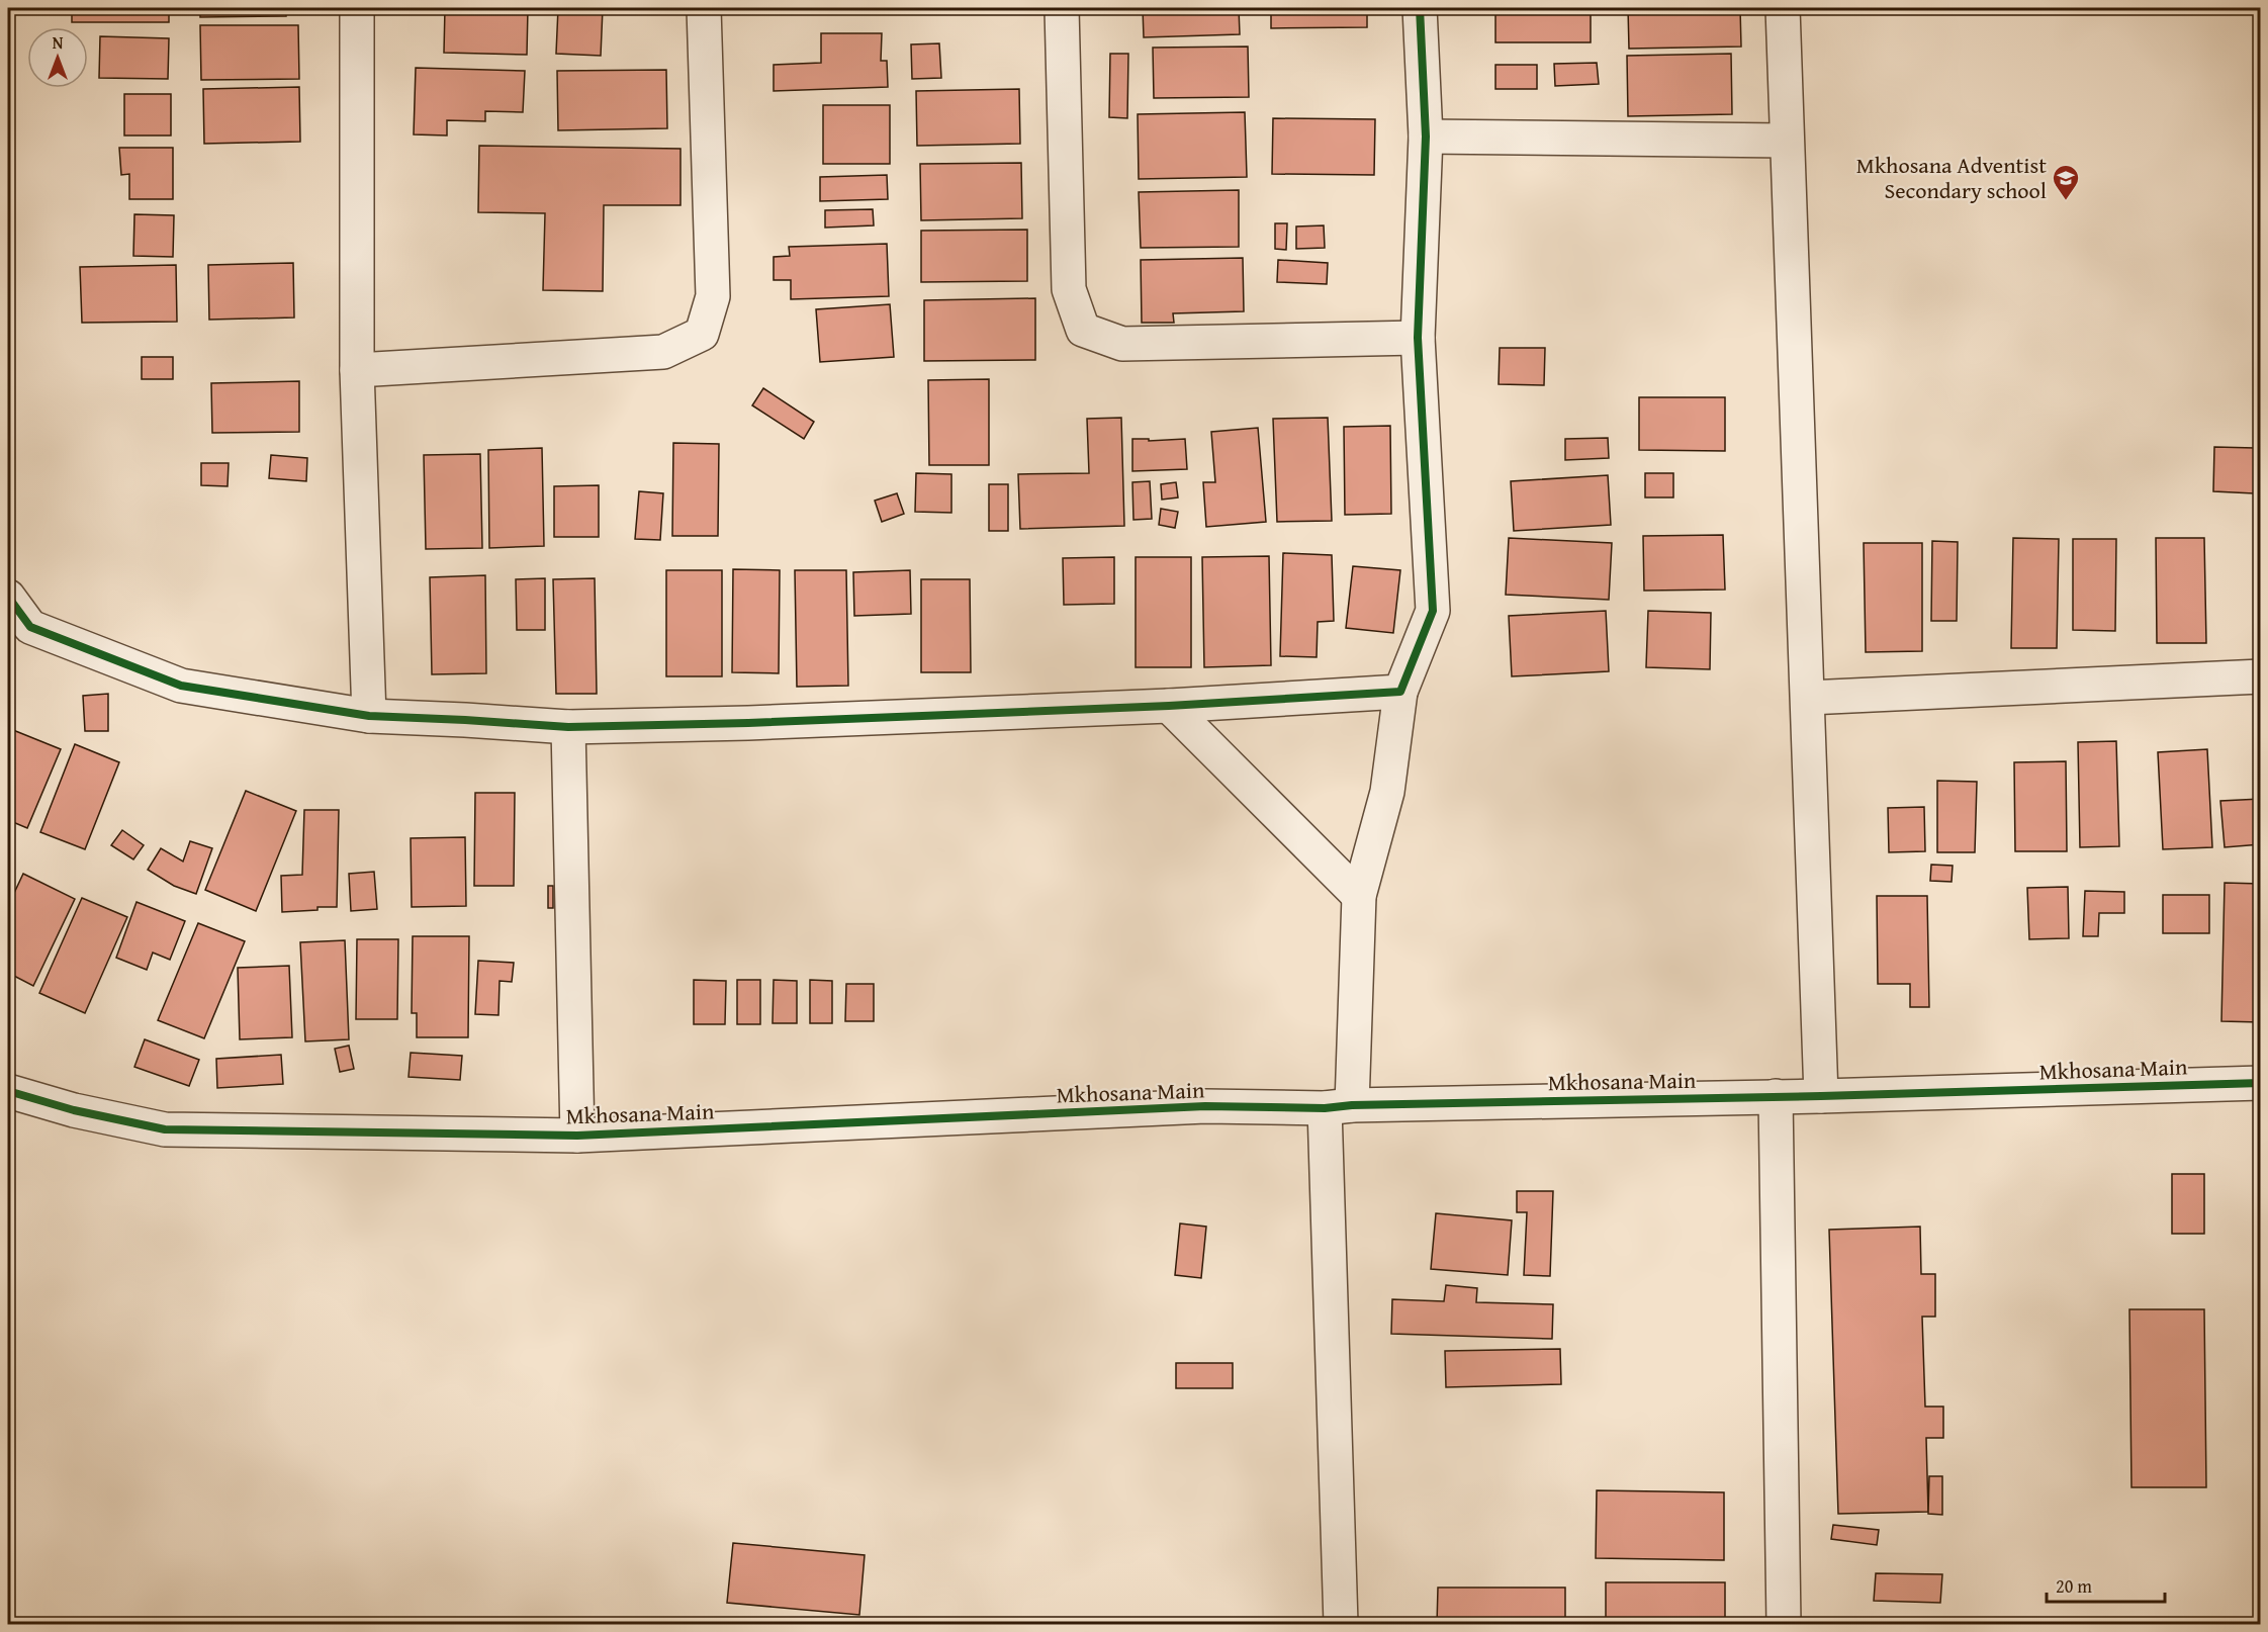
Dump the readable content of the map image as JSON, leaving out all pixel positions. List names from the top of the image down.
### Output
{
  "streets": {
    "street": ["Mkhosana Main"]
  },
  "places": {
    "school or university": ["Mkhosana Adventist Secondary school"]
  },
  "scale_bar": "20 m",
  "north": "top"
}
